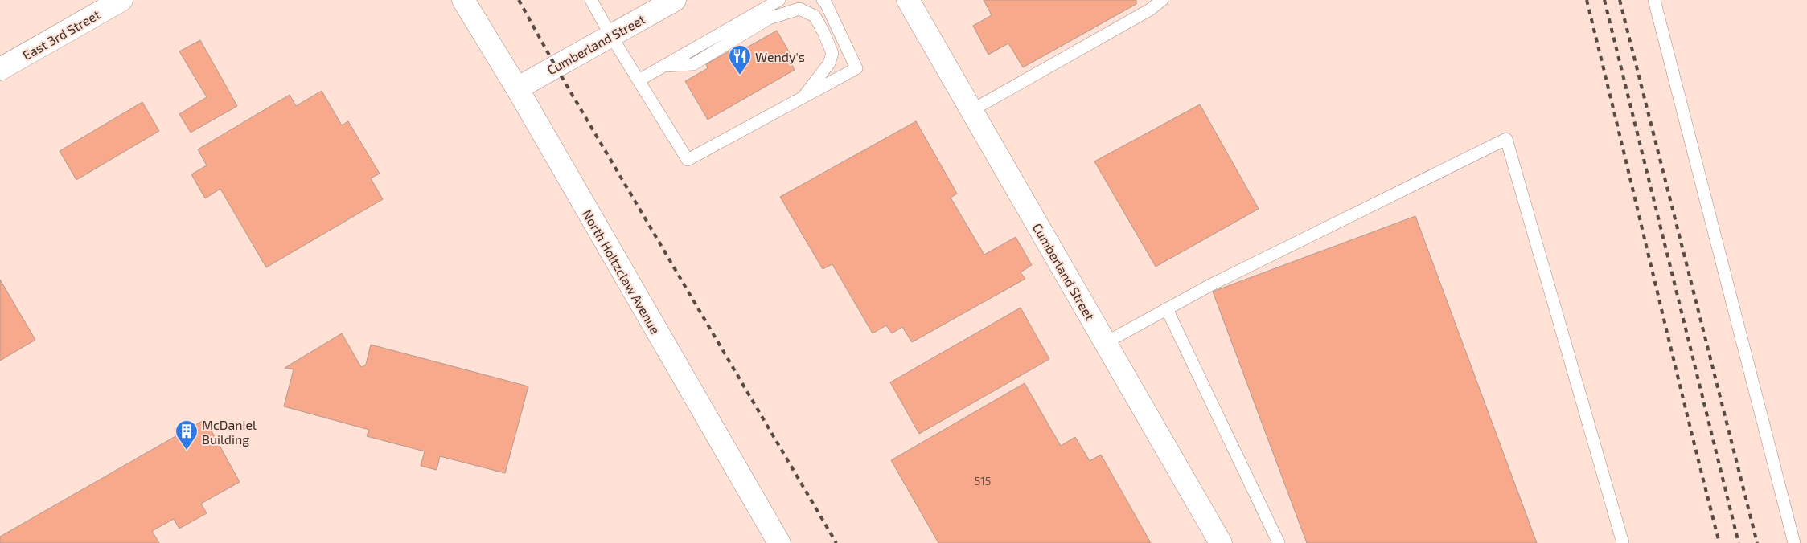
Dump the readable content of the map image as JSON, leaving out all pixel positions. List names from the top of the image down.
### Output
{
  "streets": {
    "street": ["East 3rd Street", "Cumberland Street", "North Holtzclaw Avenue"]
  },
  "crossings": [
    ["Cumberland Street", "North Holtzclaw Avenue"]
  ],
  "places": {
    "restaurant": ["Wendy's"],
    "building": ["McDaniel Building"]
  },
  "house_numbers": ["515"]
}
